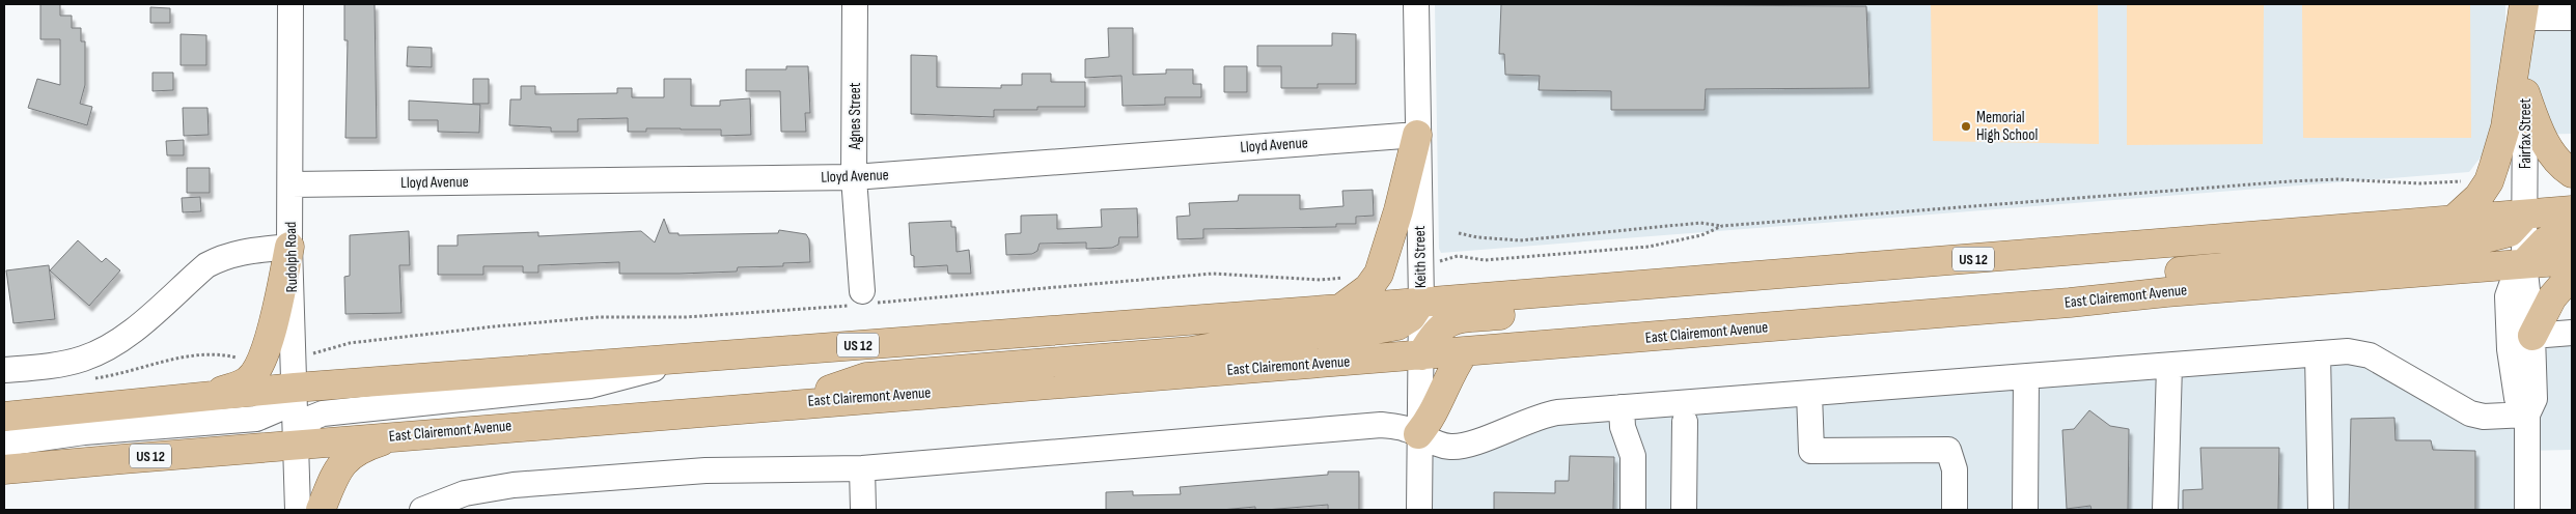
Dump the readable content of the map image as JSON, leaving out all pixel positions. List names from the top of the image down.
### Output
{
  "streets": {
    "main road": ["US 12", "East Clairemont Avenue"],
    "street": [
      "Agnes Street",
      "Fairfax Street",
      "Lloyd Avenue",
      "Rudolph Road",
      "Keith Street"
    ]
  },
  "crossings": [
    ["Agnes Street", "Lloyd Avenue"],
    ["Fairfax Street", "US 12"],
    ["Fairfax Street", "East Clairemont Avenue"],
    ["Lloyd Avenue", "Rudolph Road"],
    ["Lloyd Avenue", "Keith Street"],
    ["Rudolph Road", "US 12"],
    ["Rudolph Road", "East Clairemont Avenue"],
    ["Keith Street", "US 12"],
    ["Keith Street", "East Clairemont Avenue"]
  ],
  "places": ["Memorial High School"]
}
